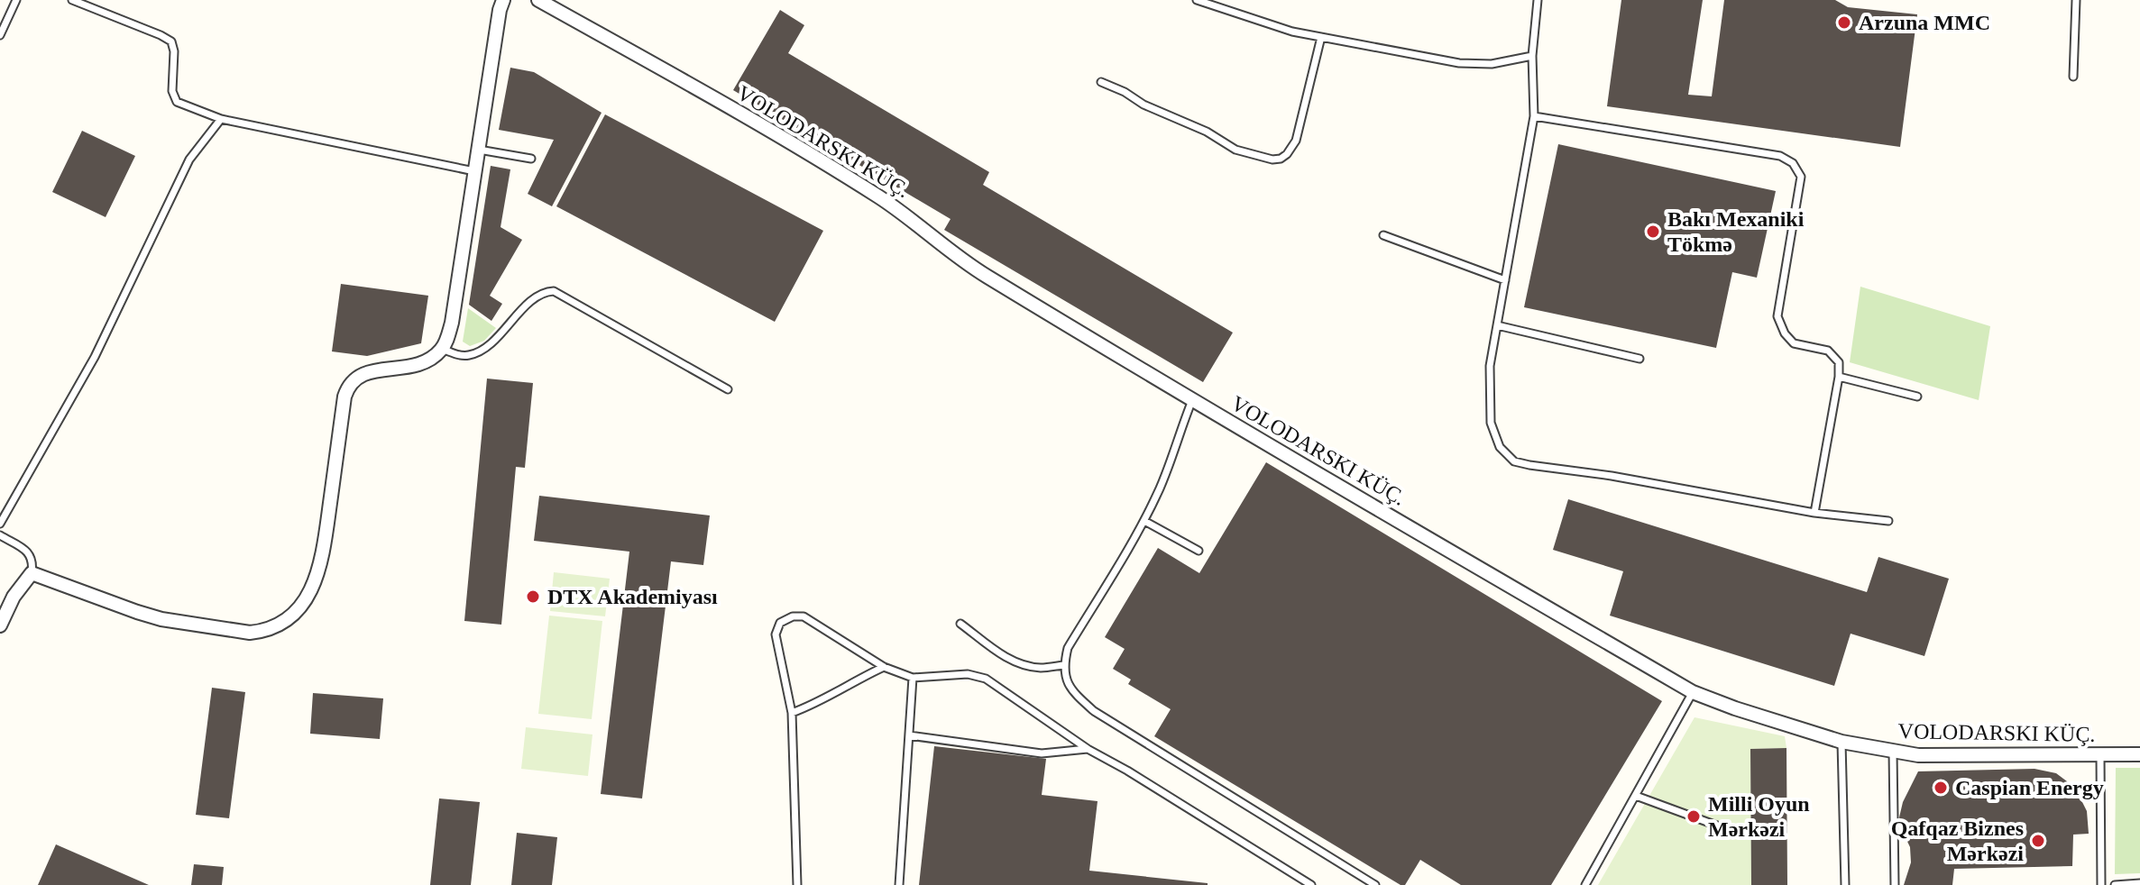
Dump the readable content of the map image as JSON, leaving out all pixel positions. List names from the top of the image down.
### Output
{
  "streets": {
    "street": ["VOLODARSKI KÜÇ."]
  },
  "places": [
    "Arzuna MMC",
    "Bakı Mexaniki Tökmə",
    "DTX Akademiyası",
    "Caspian Energy",
    "Milli Oyun Mərkəzi",
    "Qafqaz Biznes Mərkəzi"
  ]
}
